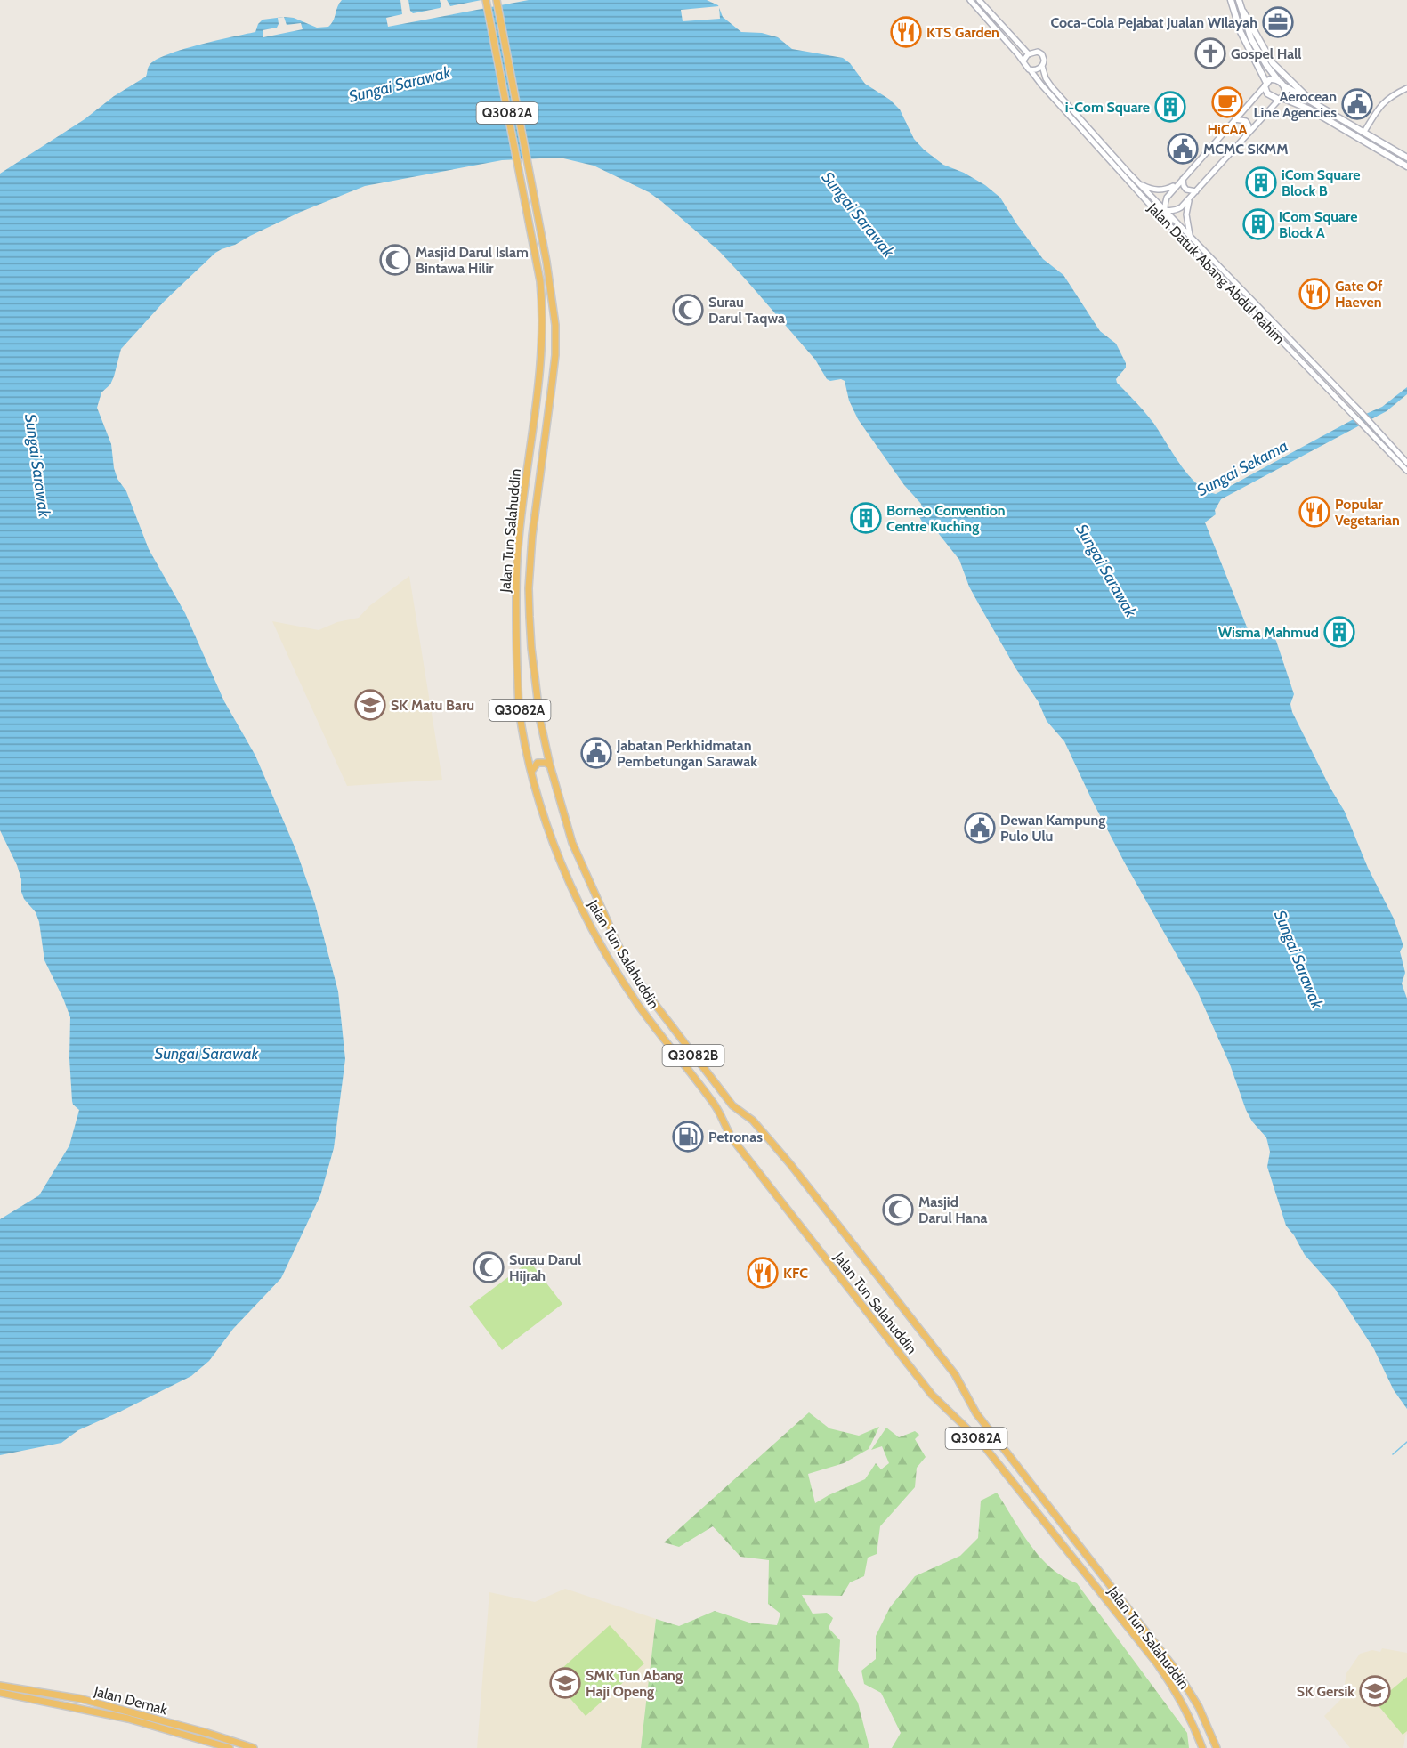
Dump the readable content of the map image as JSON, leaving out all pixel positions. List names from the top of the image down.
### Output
{
  "streets": {
    "highway": [
      "Q3082A",
      "Jalan Tun Salahuddin",
      "Q3082B",
      "Jalan Demak"
    ],
    "street": ["Jalan Datuk Abang Abdul Rahim"]
  },
  "water": ["Sungai Sarawak", "Sungai Sekama"],
  "places": {
    "office": ["Coca-Cola Pejabat Jualan Wilayah"],
    "restaurant": [
      "KTS Garden",
      "Gate Of Haeven",
      "Popular Vegetarian",
      "KFC"
    ],
    "church": ["Gospel Hall"],
    "cafe": ["HiCAA"],
    "public building": [
      "Aerocean Line Agencies",
      "MCMC SKMM",
      "Jabatan Perkhidmatan Pembetungan Sarawak",
      "Dewan Kampung Pulo Ulu"
    ],
    "building": [
      "i-Com Square",
      "iCom Square Block B",
      "iCom Square Block A",
      "Borneo Convention Centre Kuching",
      "Wisma Mahmud"
    ],
    "mosque": [
      "Masjid Darul Islam Bintawa Hilir",
      "Surau Darul Taqwa",
      "Masjid Darul Hana",
      "Surau Darul Hijrah"
    ],
    "school or university": ["SK Matu Baru", "SMK Tun Abang Haji Openg", "SK Gersik"],
    "fuel station": ["Petronas"]
  }
}
